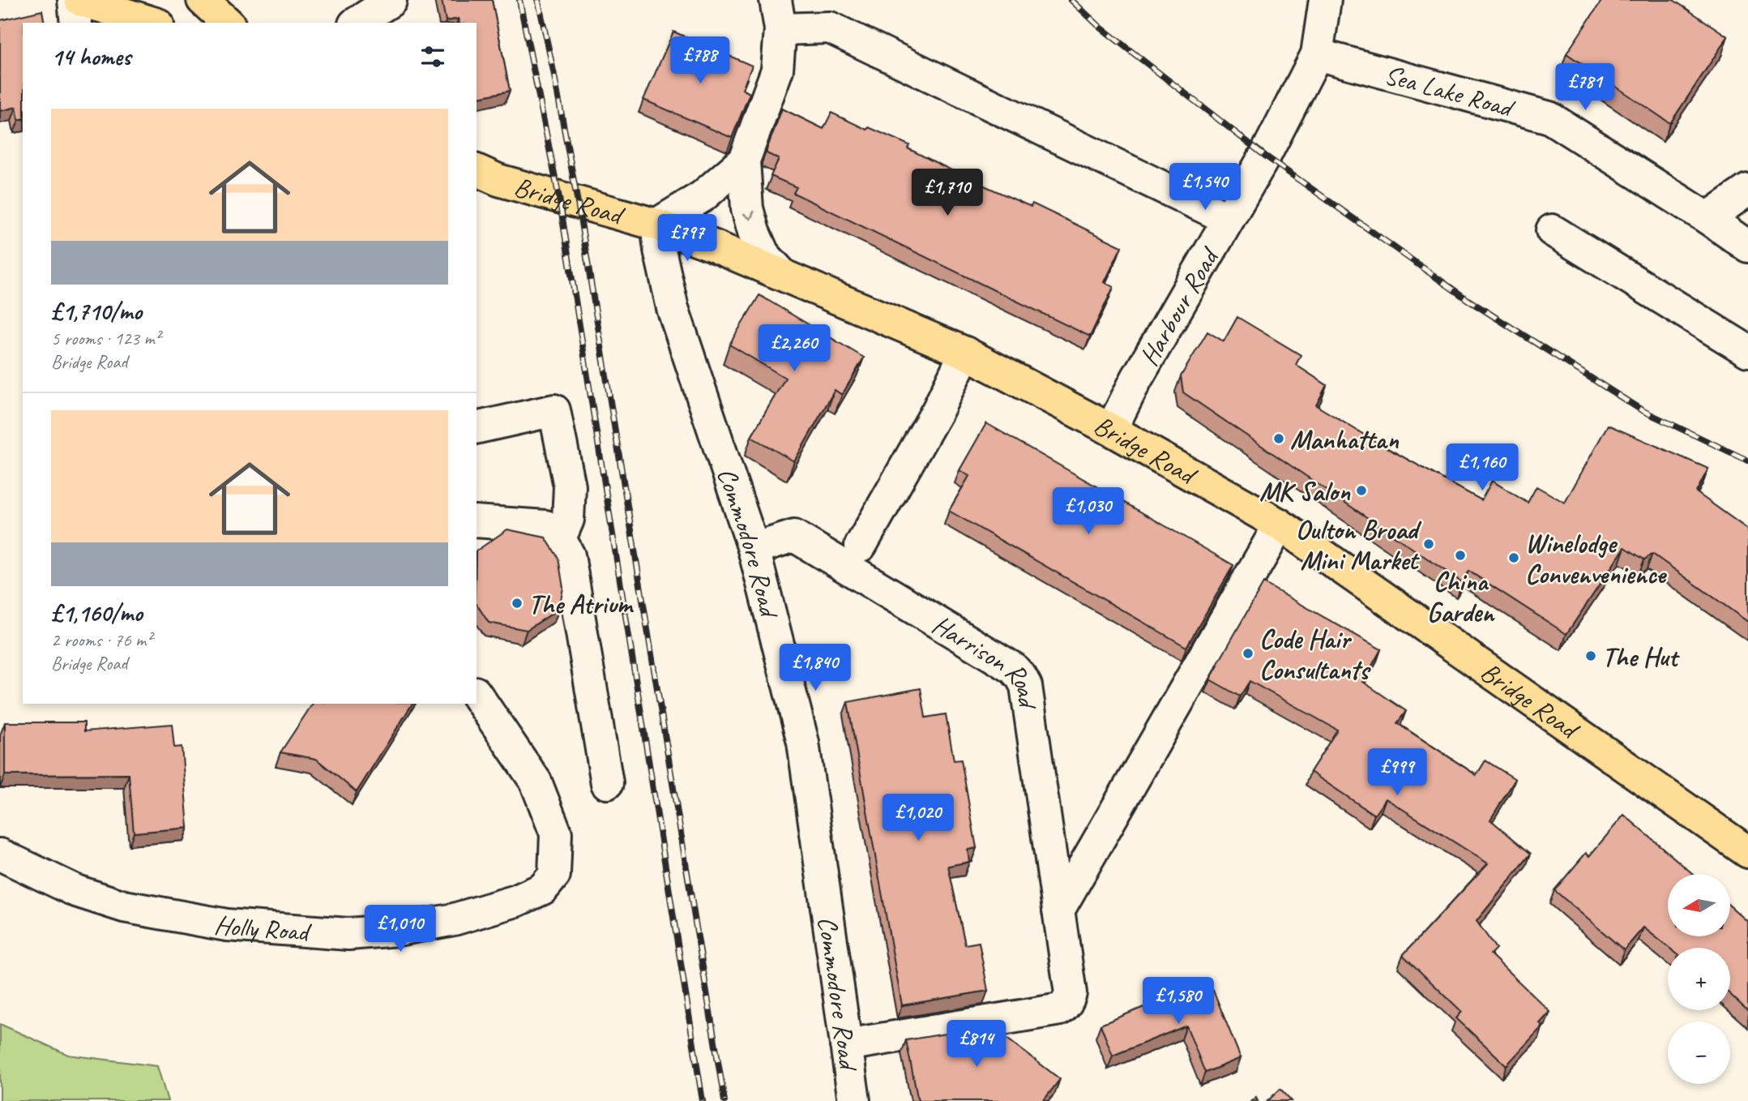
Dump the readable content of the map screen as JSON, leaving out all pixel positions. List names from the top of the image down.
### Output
{
  "streets": {
    "highway": ["Bridge Road"],
    "street": [
      "Sea Lake Road",
      "Harbour Road",
      "Commodore Road",
      "Harrison Road",
      "Holly Road"
    ]
  },
  "crossings": [
    ["Sea Lake Road", "Harbour Road"],
    ["Bridge Road", "Harbour Road"],
    ["Bridge Road", "Commodore Road"],
    ["Commodore Road", "Harrison Road"]
  ],
  "places": [
    "Manhattan",
    "MK Salon",
    "Oulton Broad Mini Market",
    "China Garden",
    "Winelodge Convenvenience",
    "The Atrium",
    "Code Hair Consultants",
    "The Hut"
  ],
  "north": "left",
  "page": {
    "heading": "14 homes",
    "price": [
      "£788",
      "£781",
      "£1,540",
      "£1,710",
      "£797",
      "£2,260",
      "£1,160",
      "£1,030",
      "£1,840",
      "£999",
      "£1,020",
      "£1,010",
      "£1,580",
      "£814"
    ],
    "list": [
      {
        "name": "£1,710/mo",
        "note": "5 rooms · 123 m² · Bridge Road"
      },
      {
        "name": "£1,160/mo",
        "note": "2 rooms · 76 m² · Bridge Road"
      }
    ],
    "map_buttons": ["+", "−"]
  }
}
